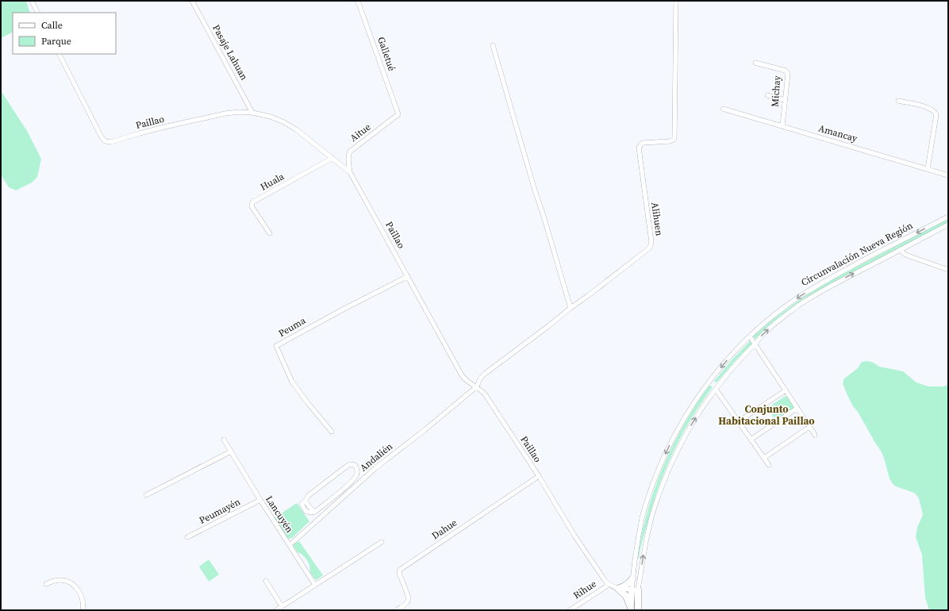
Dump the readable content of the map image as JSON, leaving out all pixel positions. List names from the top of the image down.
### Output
{
  "streets": {
    "street": [
      "Pasaje Lahuan",
      "Galletué",
      "Michay",
      "Paillao",
      "Aitue",
      "Amancay",
      "Huala",
      "Alihuen",
      "Circunvalación Nueva Región",
      "Peuma",
      "Andalién",
      "Peumayén",
      "Lancuyén",
      "Dahue",
      "Rihue"
    ]
  },
  "crossings": [
    ["Pasaje Lahuan", "Paillao"],
    ["Galletué", "Aitue"],
    ["Michay", "Amancay"],
    ["Paillao", "Aitue"],
    ["Paillao", "Huala"],
    ["Paillao", "Alihuen"],
    ["Paillao", "Circunvalación Nueva Región"],
    ["Paillao", "Peuma"],
    ["Paillao", "Andalién"],
    ["Paillao", "Dahue"],
    ["Paillao", "Rihue"],
    ["Alihuen", "Andalién"],
    ["Andalién", "Lancuyén"],
    ["Peumayén", "Lancuyén"]
  ],
  "districts": ["Conjunto Habitacional Paillao"],
  "legend": ["Calle", "Parque"]
}
